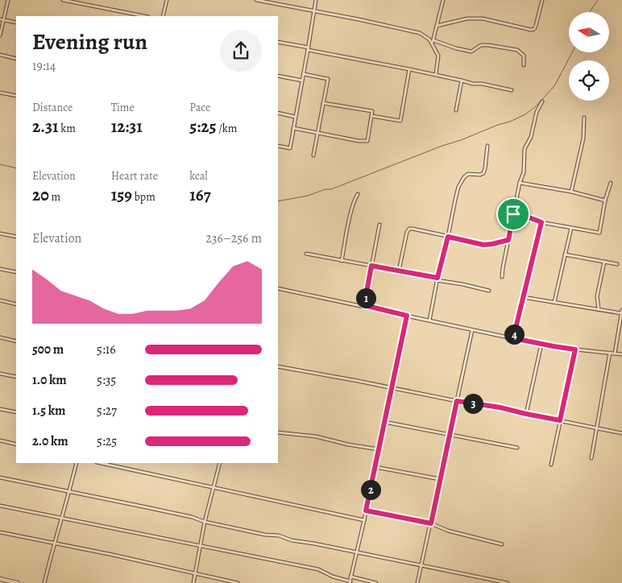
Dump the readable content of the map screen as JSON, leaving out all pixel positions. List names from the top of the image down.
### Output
{
  "north": "left",
  "page": {
    "heading": ["Evening run", "19:14"],
    "stats": [
      ["Distance", "2.31 km"],
      ["Time", "12:31"],
      ["Pace", "5:25 /km"],
      ["Elevation", "20 m"],
      ["Heart rate", "159 bpm"],
      ["kcal", "167"]
    ],
    "chart": ["Elevation", "236–256 m"],
    "pins": [
      "1",
      "4",
      "3",
      "2"
    ],
    "list": [
      {
        "name": "500 m",
        "note": "5:16"
      },
      {
        "name": "1.0 km",
        "note": "5:35"
      },
      {
        "name": "1.5 km",
        "note": "5:27"
      },
      {
        "name": "2.0 km",
        "note": "5:25"
      }
    ]
  }
}
